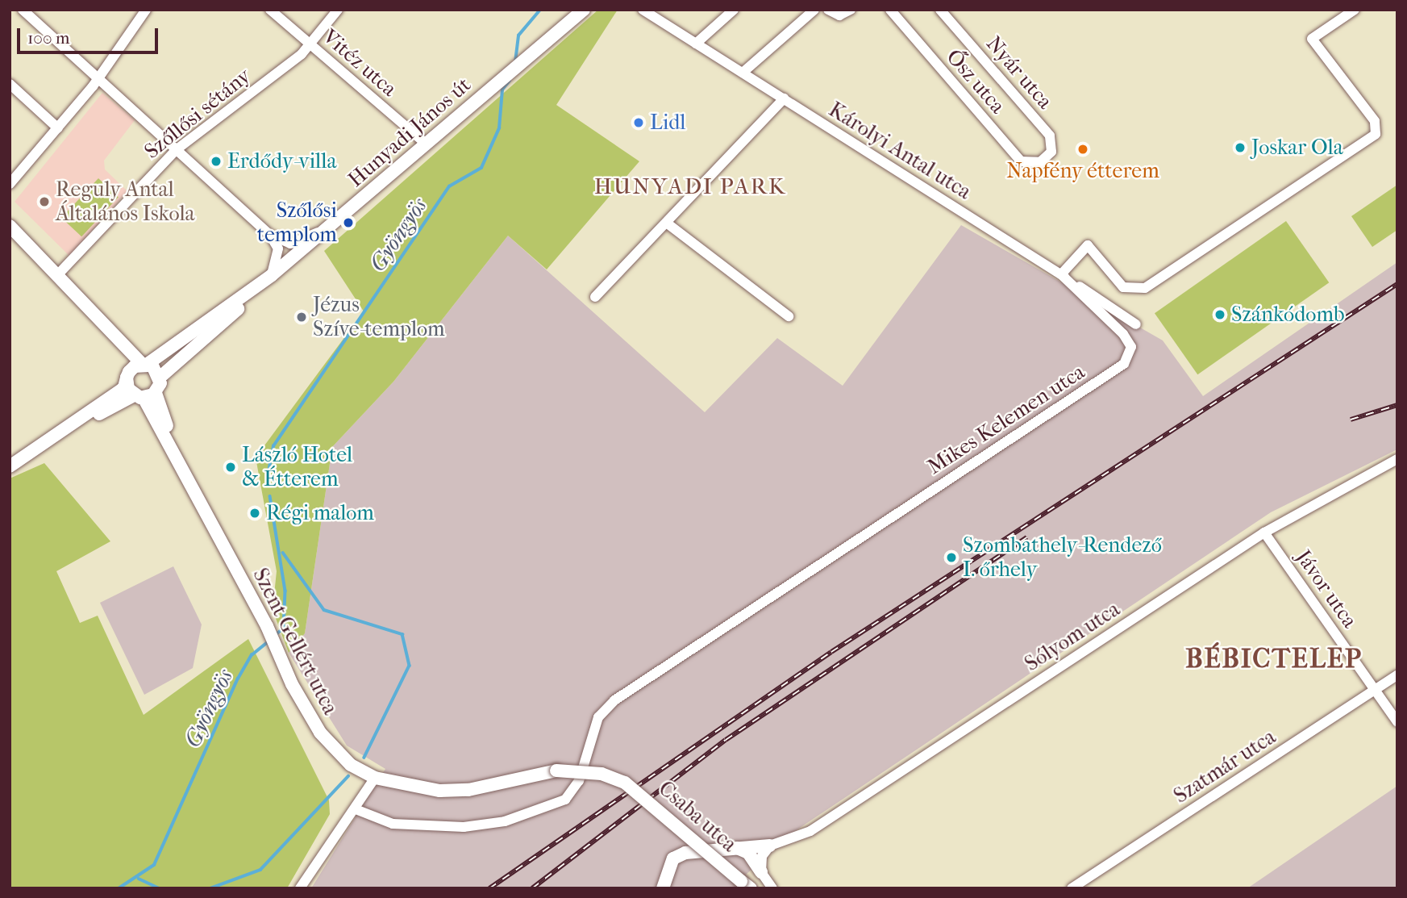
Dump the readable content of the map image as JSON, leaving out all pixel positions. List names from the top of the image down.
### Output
{
  "streets": {
    "street": [
      "Vitéz utca",
      "Nyár utca",
      "Ősz utca",
      "Szőllősi sétány",
      "Hunyadi János út",
      "Károlyi Antal utca",
      "Mikes Kelemen utca",
      "Jávor utca",
      "Sólyom utca",
      "Szent Gellért utca",
      "Szatmár utca",
      "Csaba utca"
    ]
  },
  "crossings": [
    ["Vitéz utca", "Szőllősi sétány"],
    ["Vitéz utca", "Hunyadi János út"],
    ["Nyár utca", "Ősz utca"],
    ["Hunyadi János út", "Szent Gellért utca"],
    ["Károlyi Antal utca", "Mikes Kelemen utca"],
    ["Jávor utca", "Sólyom utca"],
    ["Jávor utca", "Szatmár utca"],
    ["Sólyom utca", "Csaba utca"],
    ["Szent Gellért utca", "Csaba utca"]
  ],
  "districts": ["HUNYADI PARK", "BÉBICTELEP"],
  "water": ["Gyöngyös"],
  "places": [
    "Lidl",
    "Joskar Ola",
    "Napfény étterem",
    "Erdődy-villa",
    "Reguly Antal Általános Iskola",
    "Szőlősi templom",
    "Szánkódomb",
    "Jézus Szíve-templom",
    "László Hotel & Étterem",
    "Régi malom",
    "Szombathely-Rendező I. őrhely"
  ],
  "scale_bar": "100 m"
}
